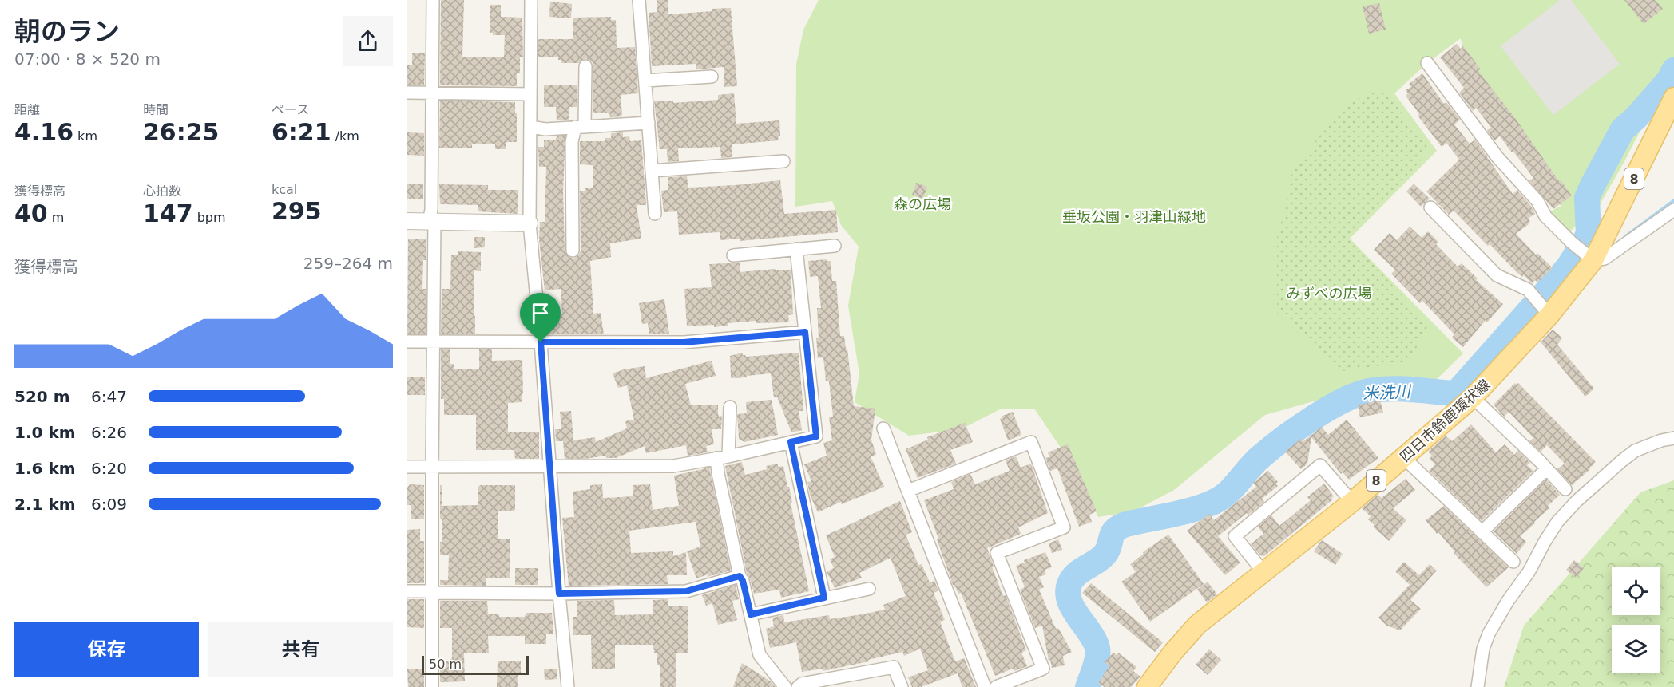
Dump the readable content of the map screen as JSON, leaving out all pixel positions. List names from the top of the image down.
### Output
{
  "streets": {
    "main road": ["8", "四日市鈴鹿環状線"]
  },
  "water": ["米洗川"],
  "parks": ["森の広場", "垂坂公園・羽津山緑地", "みずべの広場"],
  "scale_bar": "50 m",
  "page": {
    "heading": ["朝のラン", "07:00 · 8 × 520 m"],
    "stats": [
      ["距離", "4.16 km"],
      ["時間", "26:25"],
      ["ペース", "6:21 /km"],
      ["獲得標高", "40 m"],
      ["心拍数", "147 bpm"],
      ["kcal", "295"]
    ],
    "chart": ["獲得標高", "259–264 m"],
    "list": [
      {
        "name": "520 m",
        "note": "6:47"
      },
      {
        "name": "1.0 km",
        "note": "6:26"
      },
      {
        "name": "1.6 km",
        "note": "6:20"
      },
      {
        "name": "2.1 km",
        "note": "6:09"
      }
    ],
    "buttons": ["保存", "共有"],
    "scale": "50 m"
  }
}
